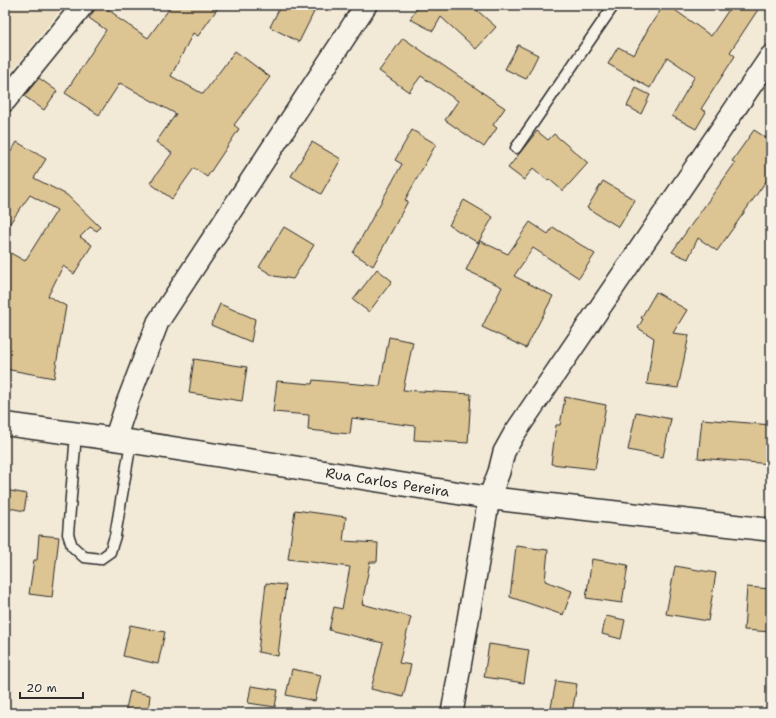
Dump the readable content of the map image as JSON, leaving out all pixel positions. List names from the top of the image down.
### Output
{
  "streets": {
    "main road": ["Rua Carlos Pereira"]
  },
  "scale_bar": "20 m"
}
